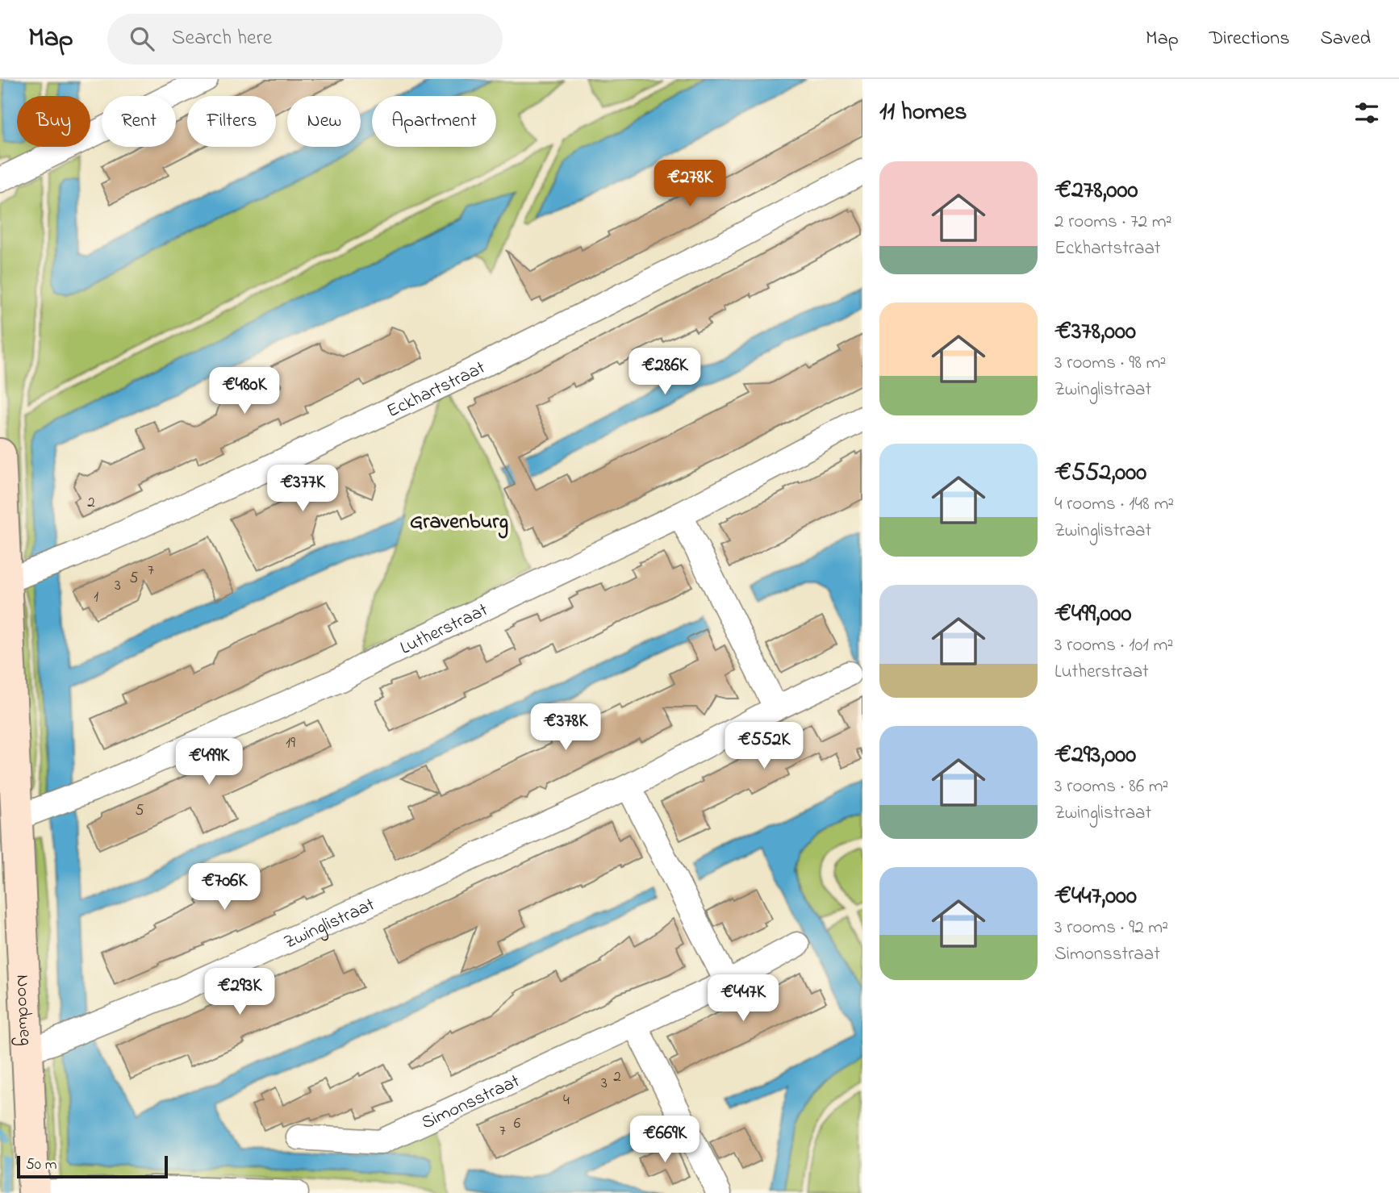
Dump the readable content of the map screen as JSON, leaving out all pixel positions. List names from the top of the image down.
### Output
{
  "streets": {
    "main road": ["Noodweg"],
    "street": [
      "Eckhartstraat",
      "Lutherstraat",
      "Zwinglistraat",
      "Simonsstraat"
    ]
  },
  "crossings": [
    ["Eckhartstraat", "Noodweg"],
    ["Lutherstraat", "Noodweg"],
    ["Zwinglistraat", "Noodweg"]
  ],
  "districts": ["Gravenburg"],
  "house_numbers": [
    "2",
    "7",
    "5",
    "3",
    "1",
    "19",
    "5",
    "2",
    "3",
    "4",
    "6",
    "7"
  ],
  "scale_bar": "50 m",
  "page": {
    "header": "Map",
    "search": "Search here",
    "nav": ["Map", "Directions", "Saved"],
    "heading": "11 homes",
    "chip": [
      "Buy",
      "Rent",
      "Filters",
      "New",
      "Apartment"
    ],
    "list": [
      {
        "name": "€278,000",
        "note": "2 rooms · 72 m² · Eckhartstraat"
      },
      {
        "name": "€378,000",
        "note": "3 rooms · 98 m² · Zwinglistraat"
      },
      {
        "name": "€552,000",
        "note": "4 rooms · 148 m² · Zwinglistraat"
      },
      {
        "name": "€499,000",
        "note": "3 rooms · 101 m² · Lutherstraat"
      },
      {
        "name": "€293,000",
        "note": "3 rooms · 86 m² · Zwinglistraat"
      },
      {
        "name": "€447,000",
        "note": "3 rooms · 92 m² · Simonsstraat"
      }
    ],
    "price": [
      "€278K",
      "€286K",
      "€480K",
      "€377K",
      "€378K",
      "€552K",
      "€499K",
      "€706K",
      "€293K",
      "€447K",
      "€669K"
    ],
    "scale": "50 m"
  }
}
